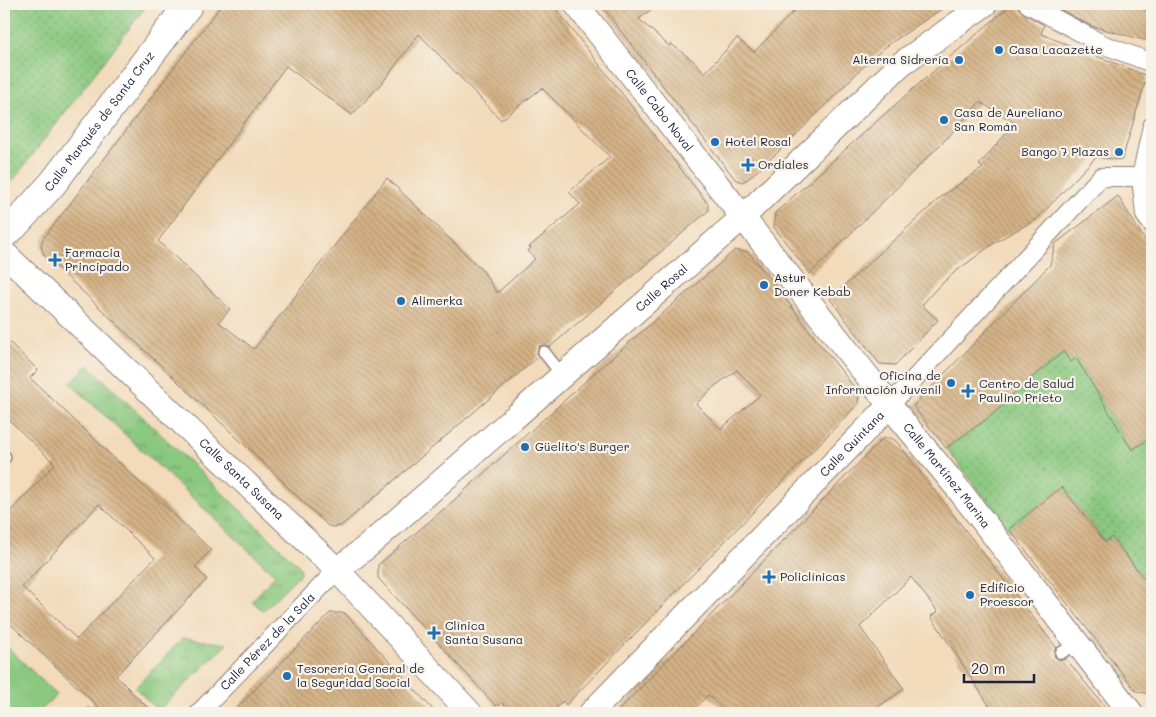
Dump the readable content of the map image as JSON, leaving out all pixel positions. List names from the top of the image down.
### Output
{
  "streets": {
    "street": [
      "Calle Cabo Noval",
      "Calle Marqués de Santa Cruz",
      "Calle Rosal",
      "Calle Quintana",
      "Calle Martínez Marina",
      "Calle Santa Susana",
      "Calle Pérez de la Sala"
    ]
  },
  "crossings": [
    ["Calle Cabo Noval", "Calle Rosal"],
    ["Calle Cabo Noval", "Calle Martínez Marina"],
    ["Calle Rosal", "Calle Martínez Marina"],
    ["Calle Rosal", "Calle Santa Susana"],
    ["Calle Rosal", "Calle Pérez de la Sala"],
    ["Calle Quintana", "Calle Martínez Marina"],
    ["Calle Santa Susana", "Calle Pérez de la Sala"]
  ],
  "places": {
    "other": [
      "Casa Lacazette",
      "Alterna Sidrería",
      "Casa de Aureliano San Román",
      "Hotel Rosal",
      "Bango 7 Plazas",
      "Astur Doner Kebab",
      "Alimerka",
      "Oficina de Información Juvenil",
      "Güelito's Burger",
      "Edificio Proescor",
      "Tesorería General de la Seguridad Social"
    ],
    "health": [
      "Ordiales",
      "Farmacia Principado",
      "Centro de Salud Paulino Prieto",
      "Policlínicas",
      "Clínica Santa Susana"
    ]
  },
  "scale_bar": "20 m"
}
